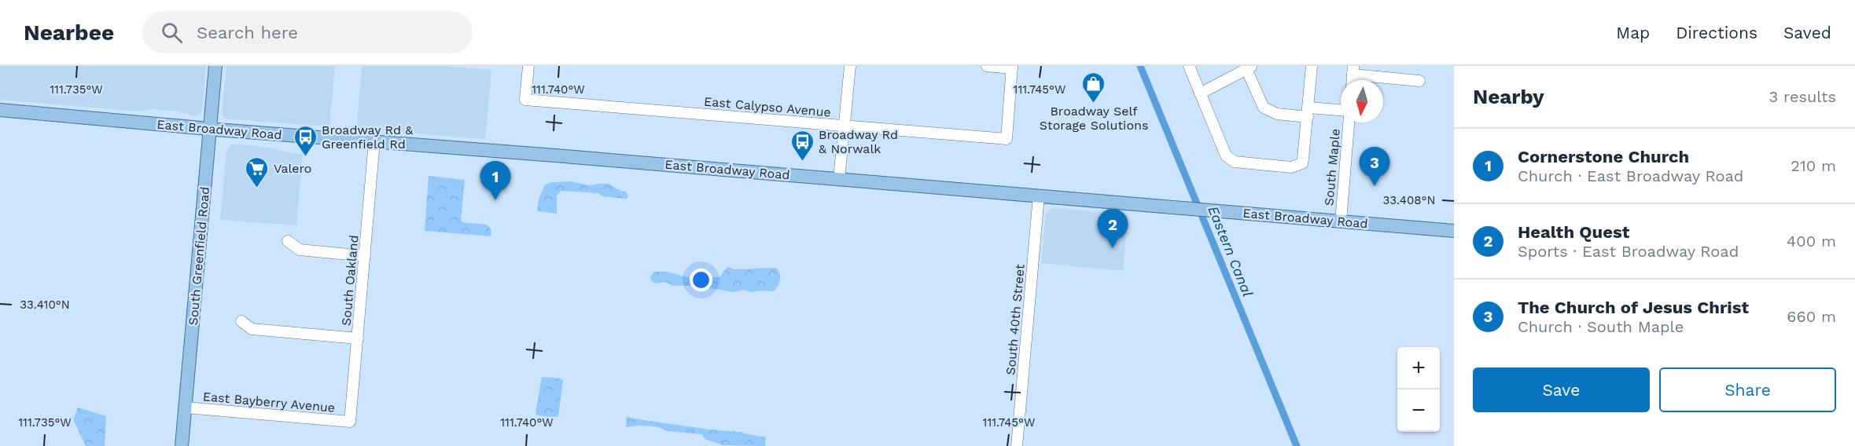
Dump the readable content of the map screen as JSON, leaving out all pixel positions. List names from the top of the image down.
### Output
{
  "streets": {
    "main road": ["East Broadway Road", "South Greenfield Road"],
    "street": [
      "East Calypso Avenue",
      "South Maple",
      "South Oakland",
      "South 40th Street",
      "East Bayberry Avenue"
    ]
  },
  "crossings": [
    ["East Broadway Road", "South Maple"],
    ["East Broadway Road", "South Greenfield Road"],
    ["East Broadway Road", "South Oakland"],
    ["East Broadway Road", "South 40th Street"],
    ["South Greenfield Road", "East Bayberry Avenue"],
    ["South Oakland", "East Bayberry Avenue"]
  ],
  "water": ["Eastern Canal"],
  "places": {
    "shop": ["Broadway Self Storage Solutions"],
    "bus stop": ["Broadway Rd & Greenfield Rd", "Broadway Rd & Norwalk"],
    "supermarket": ["Valero"]
  },
  "north": "bottom",
  "page": {
    "header": "Nearbee",
    "search": "Search here",
    "nav": ["Map", "Directions", "Saved"],
    "heading": ["Nearby", "3 results"],
    "list": [
      {
        "mark": "1",
        "name": "Cornerstone Church",
        "note": "Church · East Broadway Road",
        "value": "210 m"
      },
      {
        "mark": "2",
        "name": "Health Quest",
        "note": "Sports · East Broadway Road",
        "value": "400 m"
      },
      {
        "mark": "3",
        "name": "The Church of Jesus Christ",
        "note": "Church · South Maple",
        "value": "660 m"
      }
    ],
    "pins": ["3", "1", "2"],
    "map_buttons": ["+", "−"],
    "buttons": ["Save", "Share"]
  },
  "coordinates": [
    "111.735°W",
    "111.740°W",
    "111.745°W",
    "33.408°N",
    "33.410°N"
  ]
}
